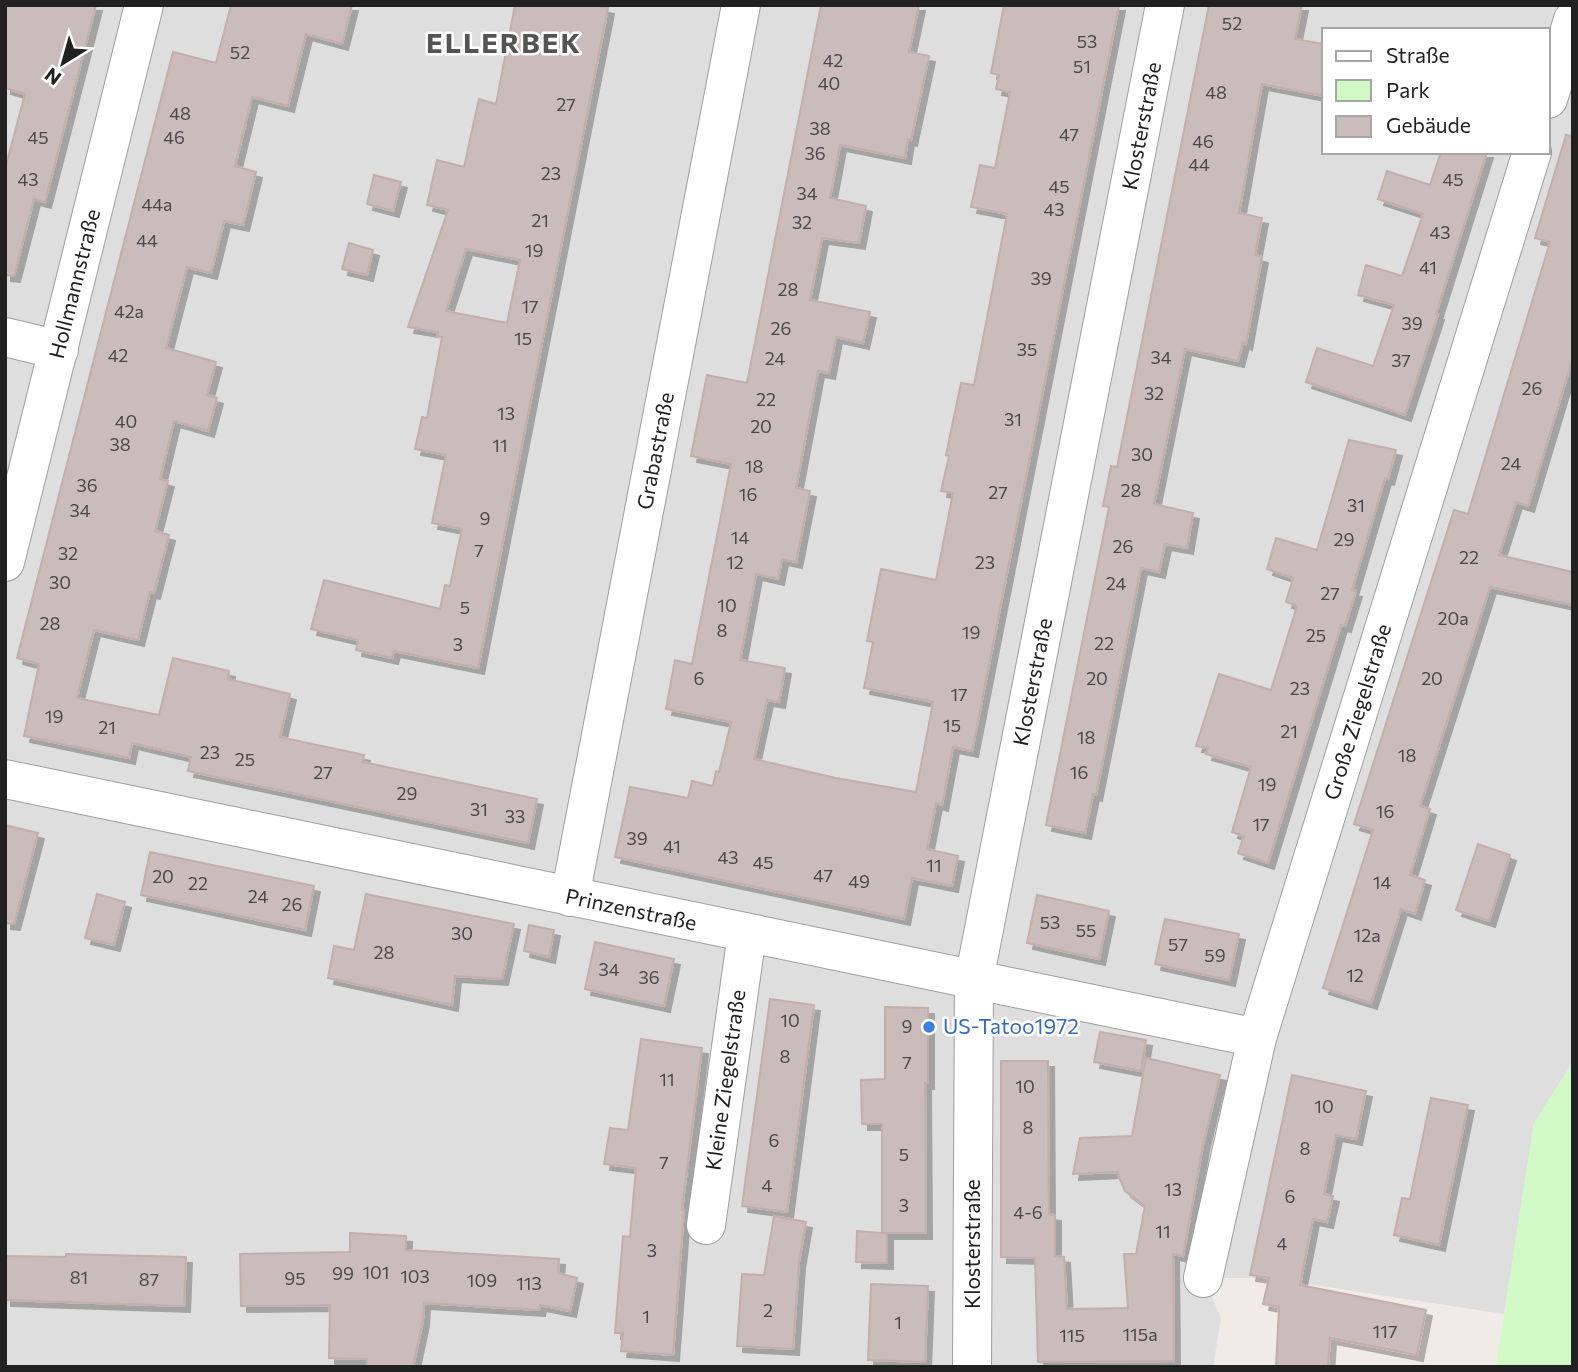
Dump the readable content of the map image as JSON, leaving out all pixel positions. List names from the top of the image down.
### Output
{
  "streets": {
    "street": [
      "Klosterstraße",
      "Hollmannstraße",
      "Grabastraße",
      "Große Ziegelstraße",
      "Prinzenstraße",
      "Kleine Ziegelstraße"
    ]
  },
  "crossings": [
    ["Klosterstraße", "Prinzenstraße"],
    ["Grabastraße", "Prinzenstraße"],
    ["Große Ziegelstraße", "Prinzenstraße"],
    ["Prinzenstraße", "Kleine Ziegelstraße"]
  ],
  "districts": ["ELLERBEK"],
  "places": ["US-Tatoo1972"],
  "house_numbers": [
    "52",
    "53",
    "52",
    "42",
    "51",
    "40",
    "48",
    "27",
    "48",
    "38",
    "47",
    "45",
    "46",
    "46",
    "36",
    "44",
    "23",
    "43",
    "45",
    "45",
    "34",
    "44a",
    "43",
    "21",
    "32",
    "43",
    "44",
    "19",
    "41",
    "39",
    "28",
    "17",
    "42a",
    "39",
    "26",
    "15",
    "35",
    "42",
    "34",
    "24",
    "37",
    "26",
    "32",
    "22",
    "13",
    "31",
    "40",
    "20",
    "38",
    "11",
    "30",
    "24",
    "18",
    "36",
    "28",
    "27",
    "16",
    "31",
    "34",
    "9",
    "14",
    "29",
    "26",
    "7",
    "32",
    "22",
    "12",
    "23",
    "30",
    "24",
    "27",
    "10",
    "5",
    "20a",
    "28",
    "8",
    "19",
    "25",
    "22",
    "3",
    "6",
    "20",
    "20",
    "23",
    "17",
    "19",
    "15",
    "21",
    "21",
    "18",
    "23",
    "18",
    "25",
    "27",
    "16",
    "19",
    "29",
    "31",
    "16",
    "33",
    "17",
    "39",
    "41",
    "43",
    "45",
    "11",
    "47",
    "20",
    "49",
    "14",
    "22",
    "24",
    "26",
    "53",
    "55",
    "30",
    "12a",
    "57",
    "28",
    "59",
    "34",
    "12",
    "36",
    "10",
    "9",
    "8",
    "7",
    "11",
    "10",
    "10",
    "8",
    "6",
    "8",
    "5",
    "7",
    "4",
    "13",
    "6",
    "3",
    "4-6",
    "11",
    "4",
    "3",
    "101",
    "99",
    "103",
    "81",
    "95",
    "87",
    "109",
    "113",
    "2",
    "1",
    "1",
    "117",
    "115a",
    "115"
  ],
  "legend": ["Straße", "Park", "Gebäude"],
  "north": "bottom left"
}
